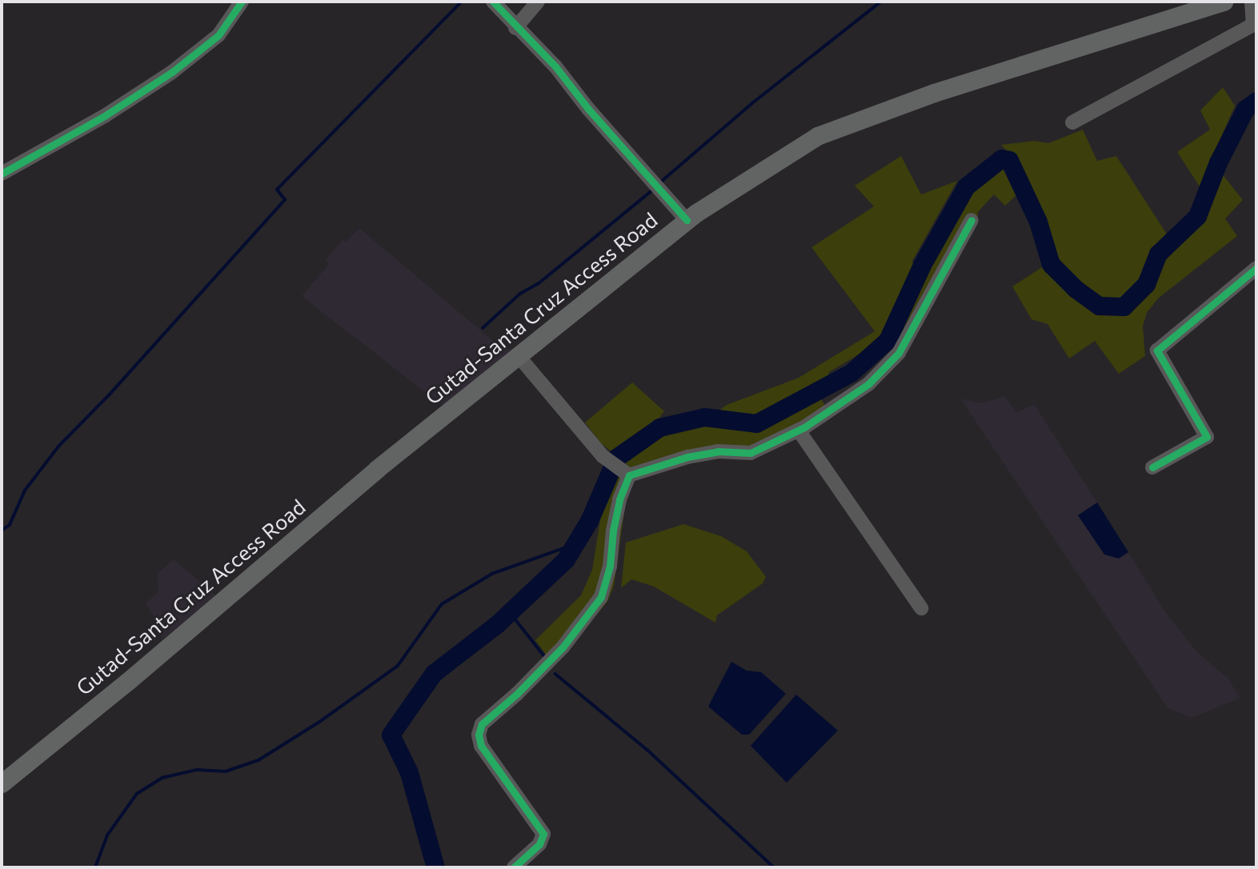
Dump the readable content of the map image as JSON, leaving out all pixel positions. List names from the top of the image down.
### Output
{
  "streets": {
    "main road": ["Gutad-Santa Cruz Access Road"]
  }
}
